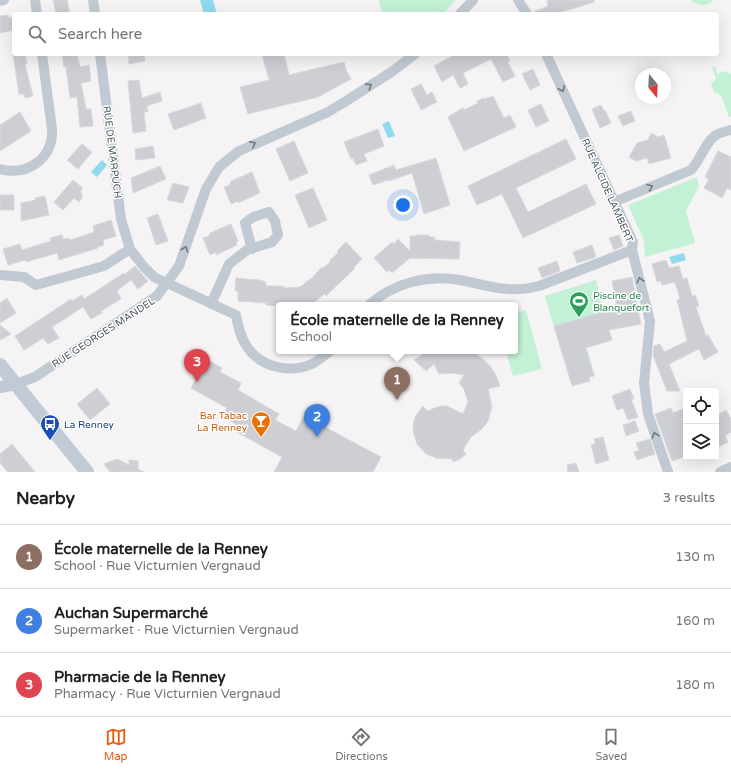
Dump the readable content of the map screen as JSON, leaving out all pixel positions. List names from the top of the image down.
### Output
{
  "streets": {
    "street": ["RUE DE MARPUCH", "RUE ALCIDE LAMBERT", "RUE GEORGES MANDEL"]
  },
  "crossings": [
    ["RUE DE MARPUCH", "RUE GEORGES MANDEL"]
  ],
  "one_way": ["RUE GEORGES MANDEL"],
  "places": {
    "sports": ["Piscine de Blanquefort"],
    "bar": ["Bar Tabac La Renney"],
    "bus stop": ["La Renney"]
  },
  "north": "bottom",
  "page": {
    "search": "Search here",
    "popup": ["École maternelle de la Renney", "School"],
    "pins": ["3", "1", "2"],
    "heading": ["Nearby", "3 results"],
    "list": [
      {
        "mark": "1",
        "name": "École maternelle de la Renney",
        "note": "School · Rue Victurnien Vergnaud",
        "value": "130 m"
      },
      {
        "mark": "2",
        "name": "Auchan Supermarché",
        "note": "Supermarket · Rue Victurnien Vergnaud",
        "value": "160 m"
      },
      {
        "mark": "3",
        "name": "Pharmacie de la Renney",
        "note": "Pharmacy · Rue Victurnien Vergnaud",
        "value": "180 m"
      }
    ],
    "nav": ["Map", "Directions", "Saved"]
  }
}
